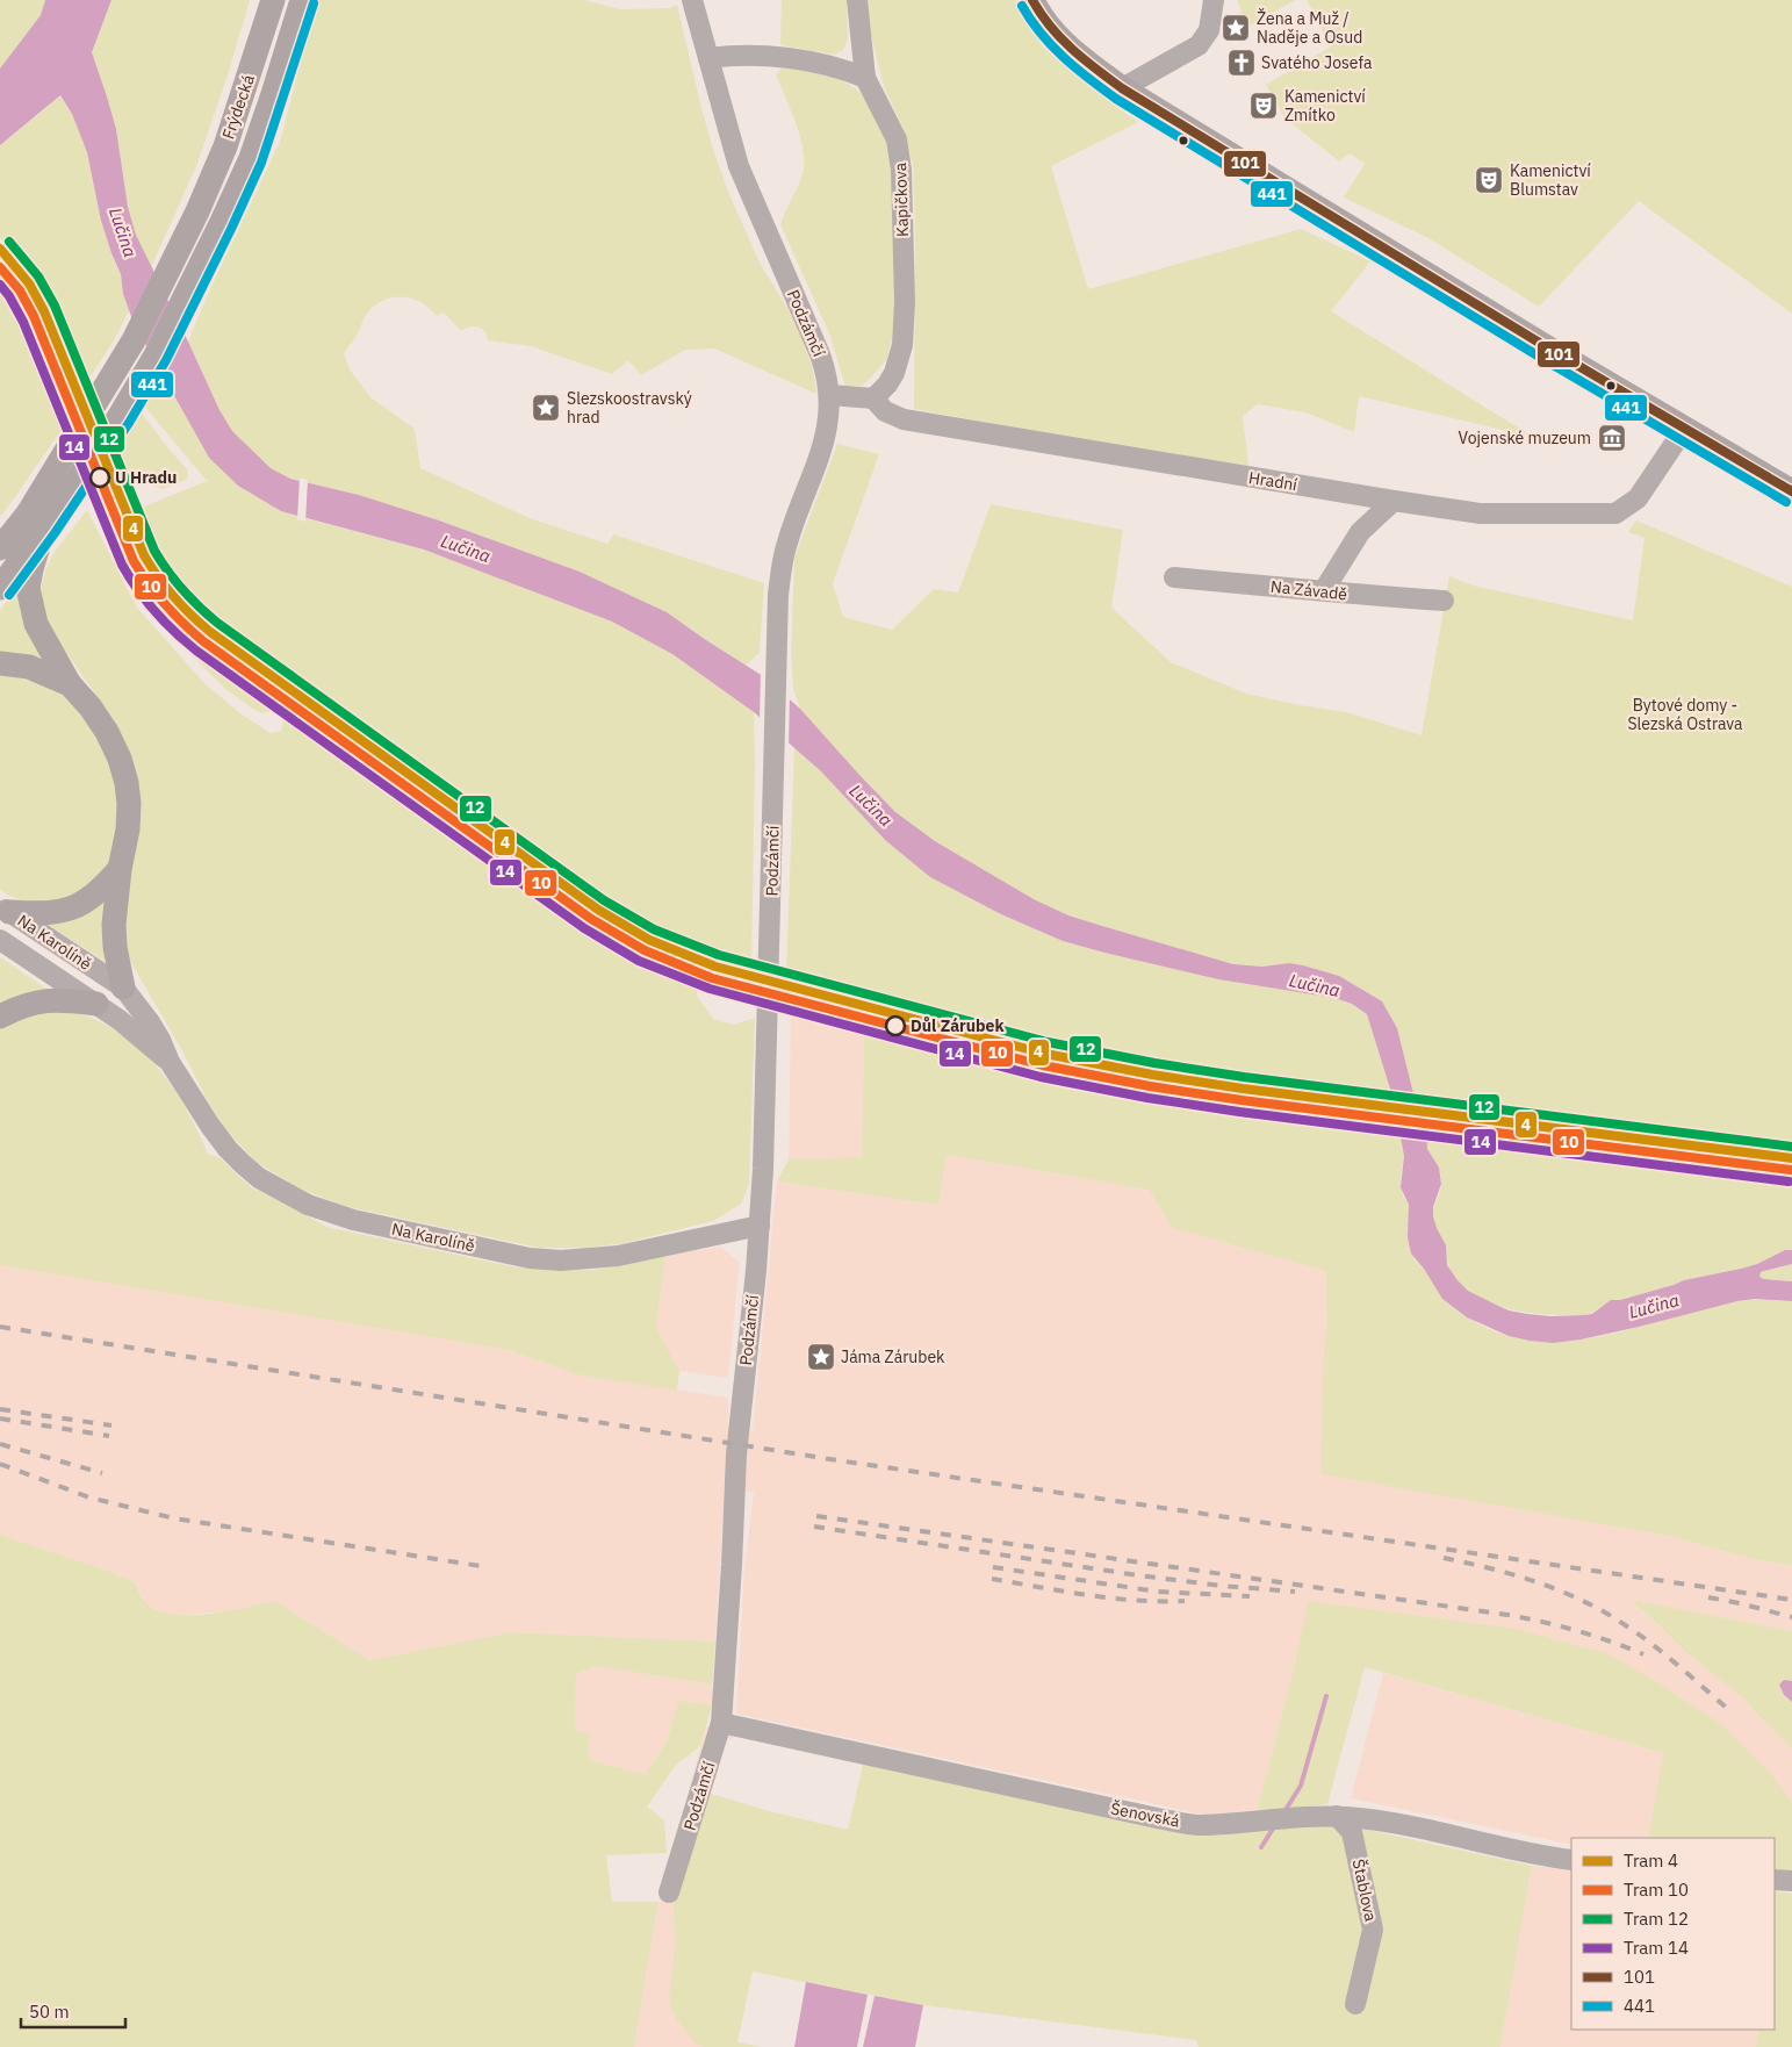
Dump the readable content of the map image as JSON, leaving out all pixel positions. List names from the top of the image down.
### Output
{
  "streets": {
    "main road": ["Frýdecká"],
    "street": [
      "Kapičkova",
      "Podzámčí",
      "Hradní",
      "Na Závadě",
      "Na Karolíně",
      "Šenovská",
      "Štablova"
    ]
  },
  "crossings": [
    ["Kapičkova", "Hradní"],
    ["Podzámčí", "Na Karolíně"],
    ["Podzámčí", "Šenovská"],
    ["Šenovská", "Štablova"]
  ],
  "water": ["Lučina"],
  "parks": ["Bytové domy - Slezská Ostrava"],
  "places": {
    "place": ["Žena a Muž / Naděje a Osud", "Slezskoostravský hrad", "Jáma Zárubek"],
    "church": ["Svatého Josefa"],
    "theatre": ["Kamenictví Zmítko", "Kamenictví Blumstav"],
    "museum": ["Vojenské muzeum"],
    "other": ["U Hradu", "Důl Zárubek"]
  },
  "lines": [
    "transit line 101",
    "transit line 441",
    "tram line 12",
    "tram line 4",
    "tram line 10",
    "tram line 14"
  ],
  "legend": [
    "Tram 4",
    "Tram 10",
    "Tram 12",
    "Tram 14",
    "101",
    "441"
  ],
  "scale_bar": "50 m"
}
